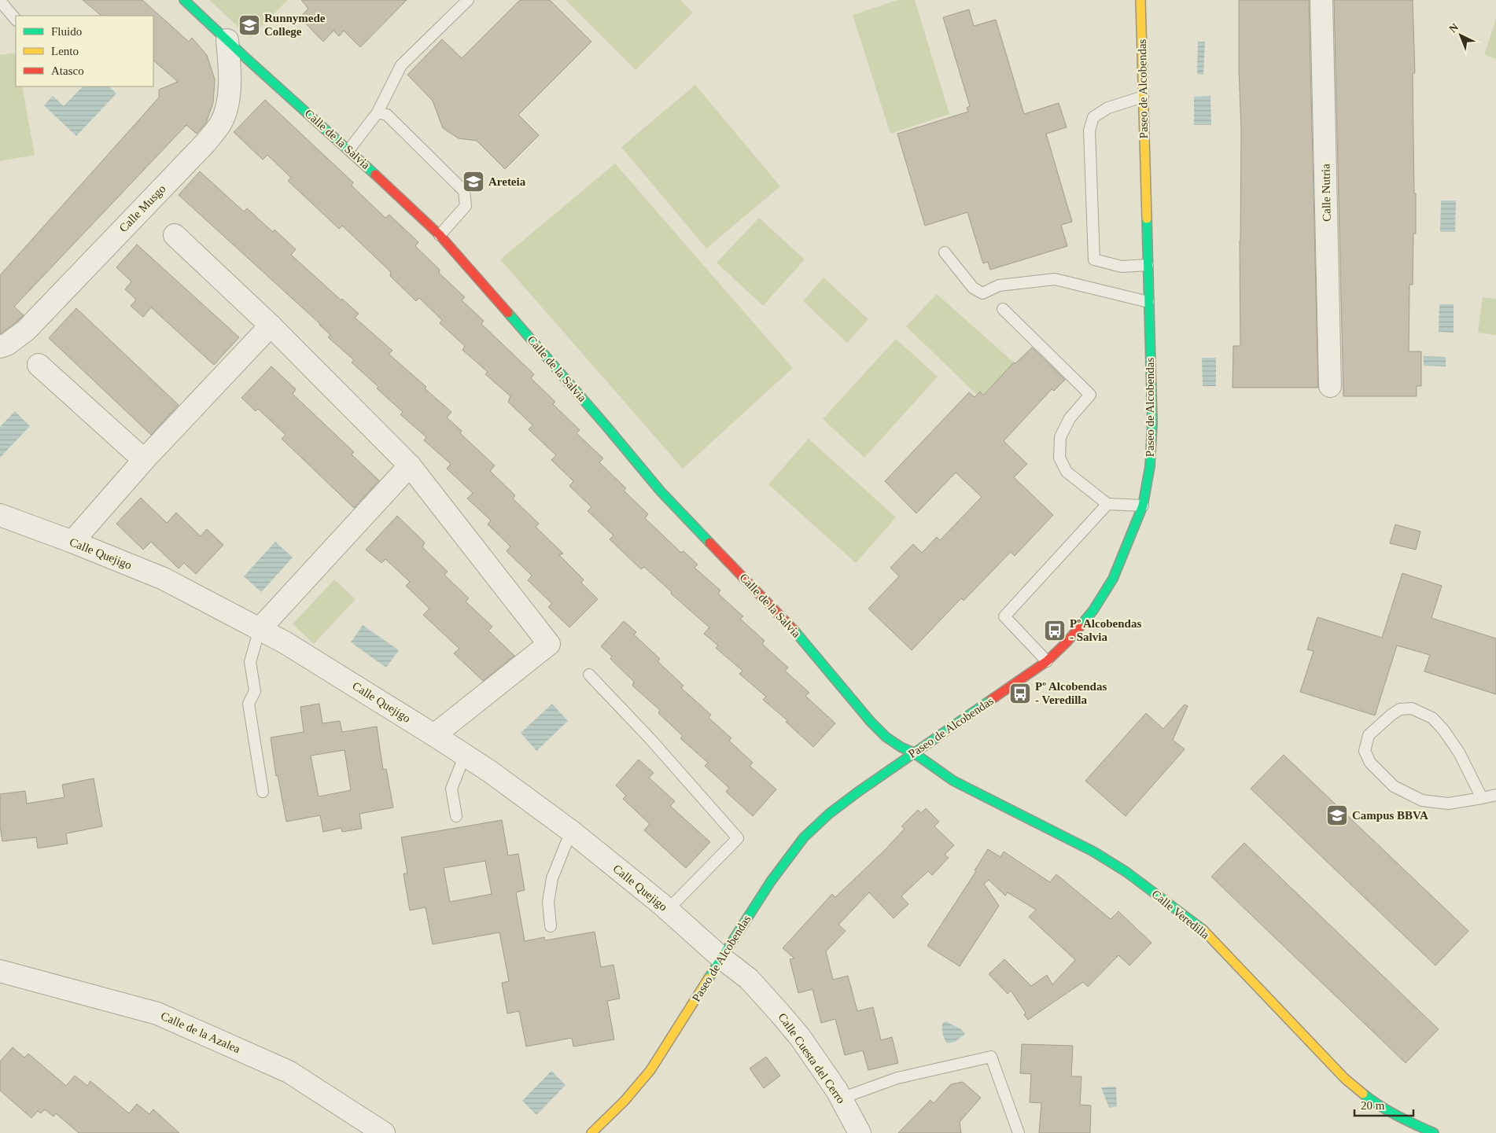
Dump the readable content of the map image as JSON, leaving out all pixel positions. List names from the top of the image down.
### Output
{
  "streets": {
    "street": [
      "Paseo de Alcobendas",
      "Calle de la Salvia",
      "Calle Nutria",
      "Calle Musgo",
      "Calle Quejigo",
      "Calle Veredilla",
      "Calle de la Azalea",
      "Calle Cuesta del Cerro"
    ]
  },
  "crossings": [
    ["Paseo de Alcobendas", "Calle de la Salvia"],
    ["Paseo de Alcobendas", "Calle Quejigo"],
    ["Paseo de Alcobendas", "Calle Veredilla"],
    ["Paseo de Alcobendas", "Calle Cuesta del Cerro"],
    ["Calle de la Salvia", "Calle Musgo"],
    ["Calle de la Salvia", "Calle Veredilla"],
    ["Calle Quejigo", "Calle Cuesta del Cerro"]
  ],
  "places": {
    "school or university": ["Runnymede College", "Areteia", "Campus BBVA"],
    "bus stop": ["Pº Alcobendas - Salvia", "Pº Alcobendas - Veredilla"]
  },
  "legend": ["Fluido", "Lento", "Atasco"],
  "scale_bar": "20 m",
  "north": "top left"
}
